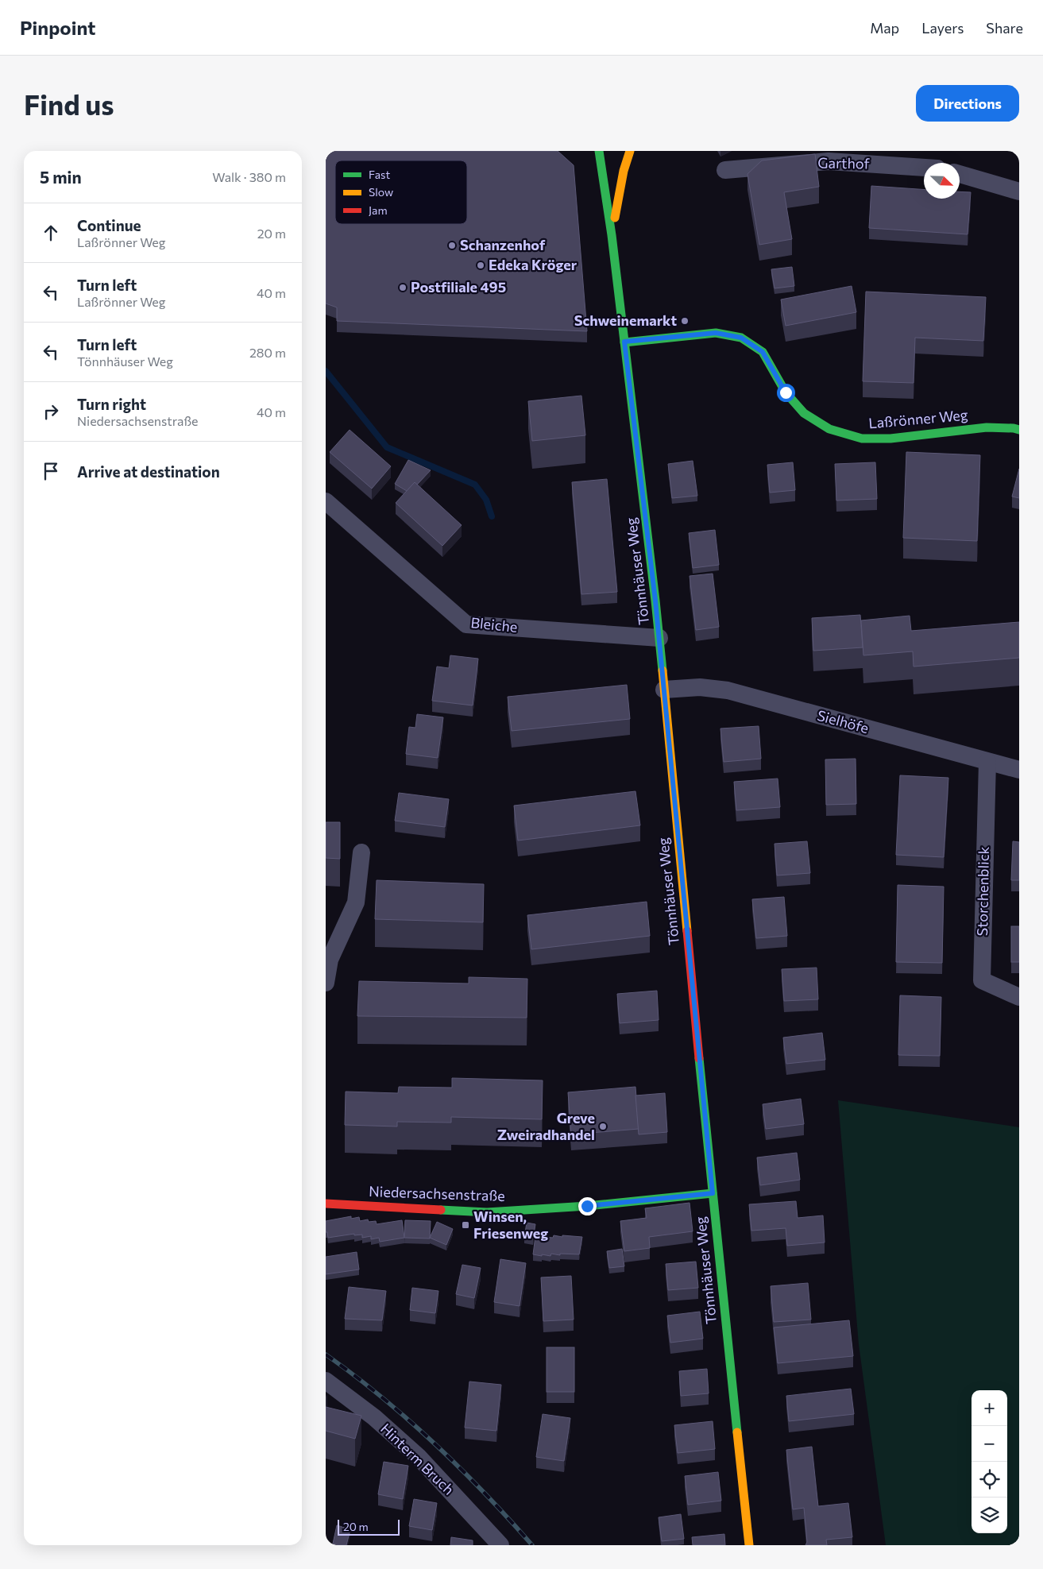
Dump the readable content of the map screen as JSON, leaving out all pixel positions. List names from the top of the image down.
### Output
{
  "streets": {
    "main road": ["Laßrönner Weg", "Tönnhäuser Weg", "Niedersachsenstraße"],
    "street": [
      "Garthof",
      "Bleiche",
      "Sielhöfe",
      "Storchenblick",
      "Hinterm Bruch"
    ]
  },
  "crossings": [
    ["Laßrönner Weg", "Tönnhäuser Weg"],
    ["Tönnhäuser Weg", "Bleiche"],
    ["Tönnhäuser Weg", "Sielhöfe"],
    ["Tönnhäuser Weg", "Niedersachsenstraße"],
    ["Sielhöfe", "Storchenblick"]
  ],
  "places": {
    "other": [
      "Schanzenhof",
      "Edeka Kröger",
      "Postfiliale 495",
      "Schweinemarkt",
      "Greve Zweiradhandel"
    ],
    "transit": ["Winsen, Friesenweg"]
  },
  "legend": ["Fast", "Slow", "Jam"],
  "scale_bar": "20 m",
  "north": "bottom right",
  "page": {
    "header": "Pinpoint",
    "nav": ["Map", "Layers", "Share"],
    "buttons": "Directions",
    "title": "Find us",
    "heading": ["5 min", "Walk · 380 m"],
    "list": [
      ["Continue", "Laßrönner Weg", "20 m"],
      ["Turn left", "Laßrönner Weg", "40 m"],
      ["Turn left", "Tönnhäuser Weg", "280 m"],
      ["Turn right", "Niedersachsenstraße", "40 m"],
      "Arrive at destination"
    ],
    "map_buttons": ["+", "−"],
    "scale": "20 m"
  }
}
